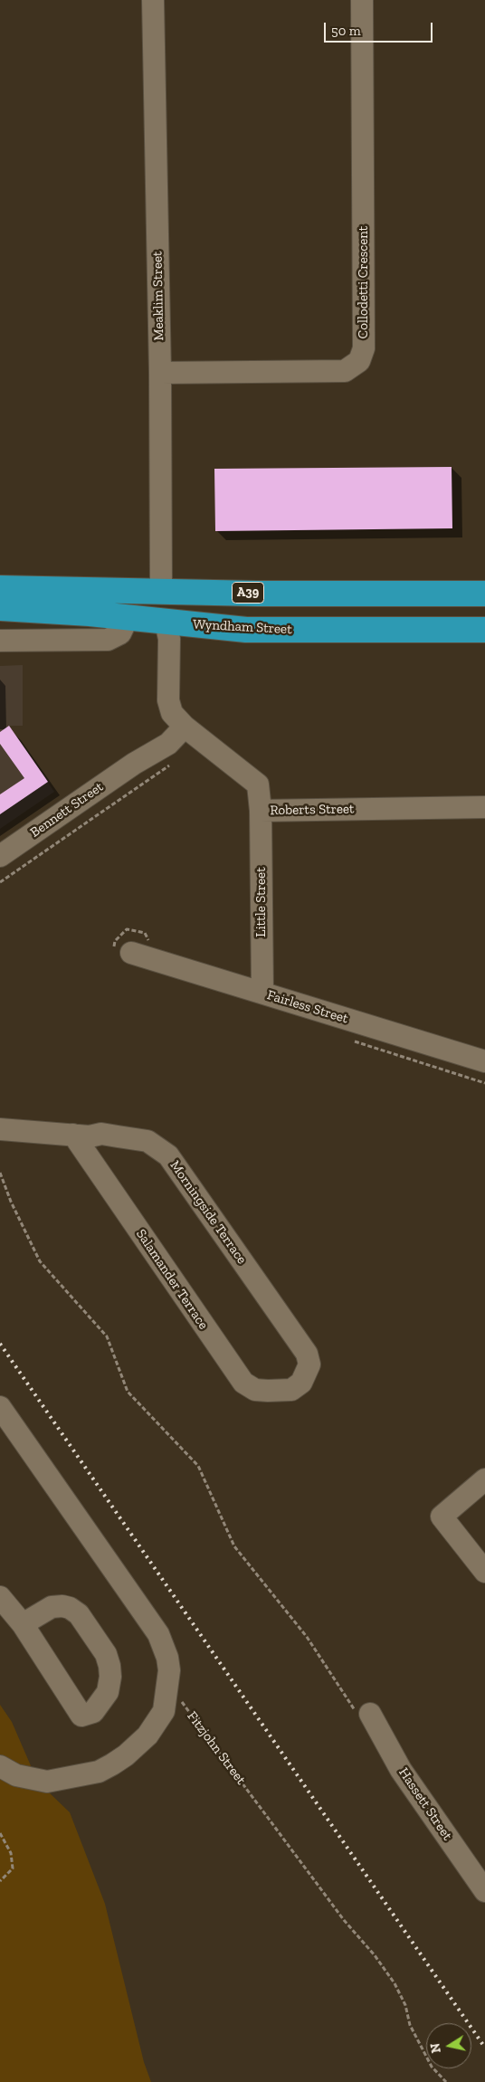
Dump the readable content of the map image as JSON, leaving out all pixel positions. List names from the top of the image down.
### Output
{
  "streets": {
    "highway": ["A39", "Wyndham Street"],
    "street": [
      "Collodetti Crescent",
      "Meaklim Street",
      "Bennett Street",
      "Roberts Street",
      "Little Street",
      "Fairless Street",
      "Morningside Terrace",
      "Salamander Terrace",
      "Hassett Street"
    ],
    "path": ["Fitzjohn Street"]
  },
  "crossings": [
    ["Collodetti Crescent", "Meaklim Street"],
    ["Meaklim Street", "A39"],
    ["Bennett Street", "Roberts Street"],
    ["Roberts Street", "Little Street"],
    ["Little Street", "Fairless Street"],
    ["Morningside Terrace", "Salamander Terrace"]
  ],
  "scale_bar": "50 m",
  "north": "left"
}
